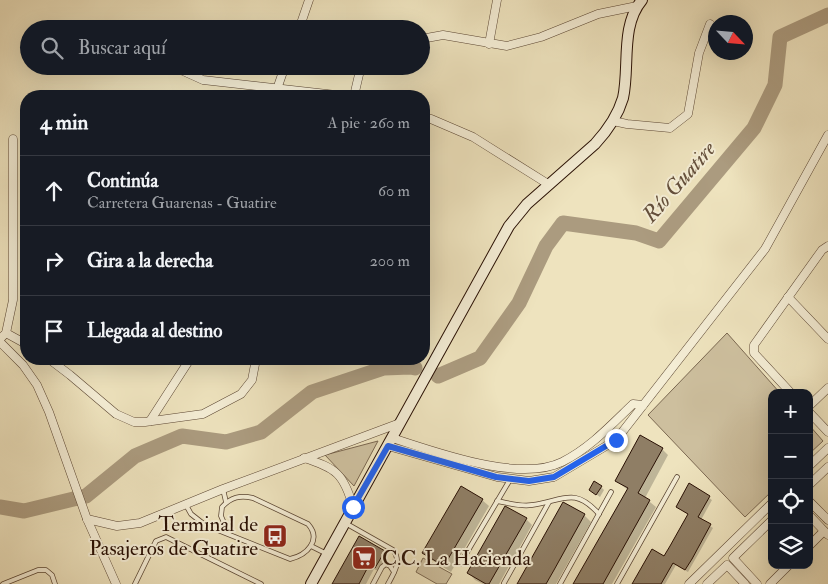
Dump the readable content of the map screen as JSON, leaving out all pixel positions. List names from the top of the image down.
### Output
{
  "water": ["Río Guatire"],
  "places": {
    "bus stop": ["Terminal de Pasajeros de Guatire"],
    "supermarket": ["C.C. La Hacienda"]
  },
  "north": "bottom right",
  "page": {
    "search": "Buscar aquí",
    "heading": ["4 min", "A pie · 260 m"],
    "list": [
      ["Continúa", "Carretera Guarenas - Guatire", "60 m"],
      ["Gira a la derecha", "200 m"],
      "Llegada al destino"
    ],
    "map_buttons": ["+", "−"]
  }
}
